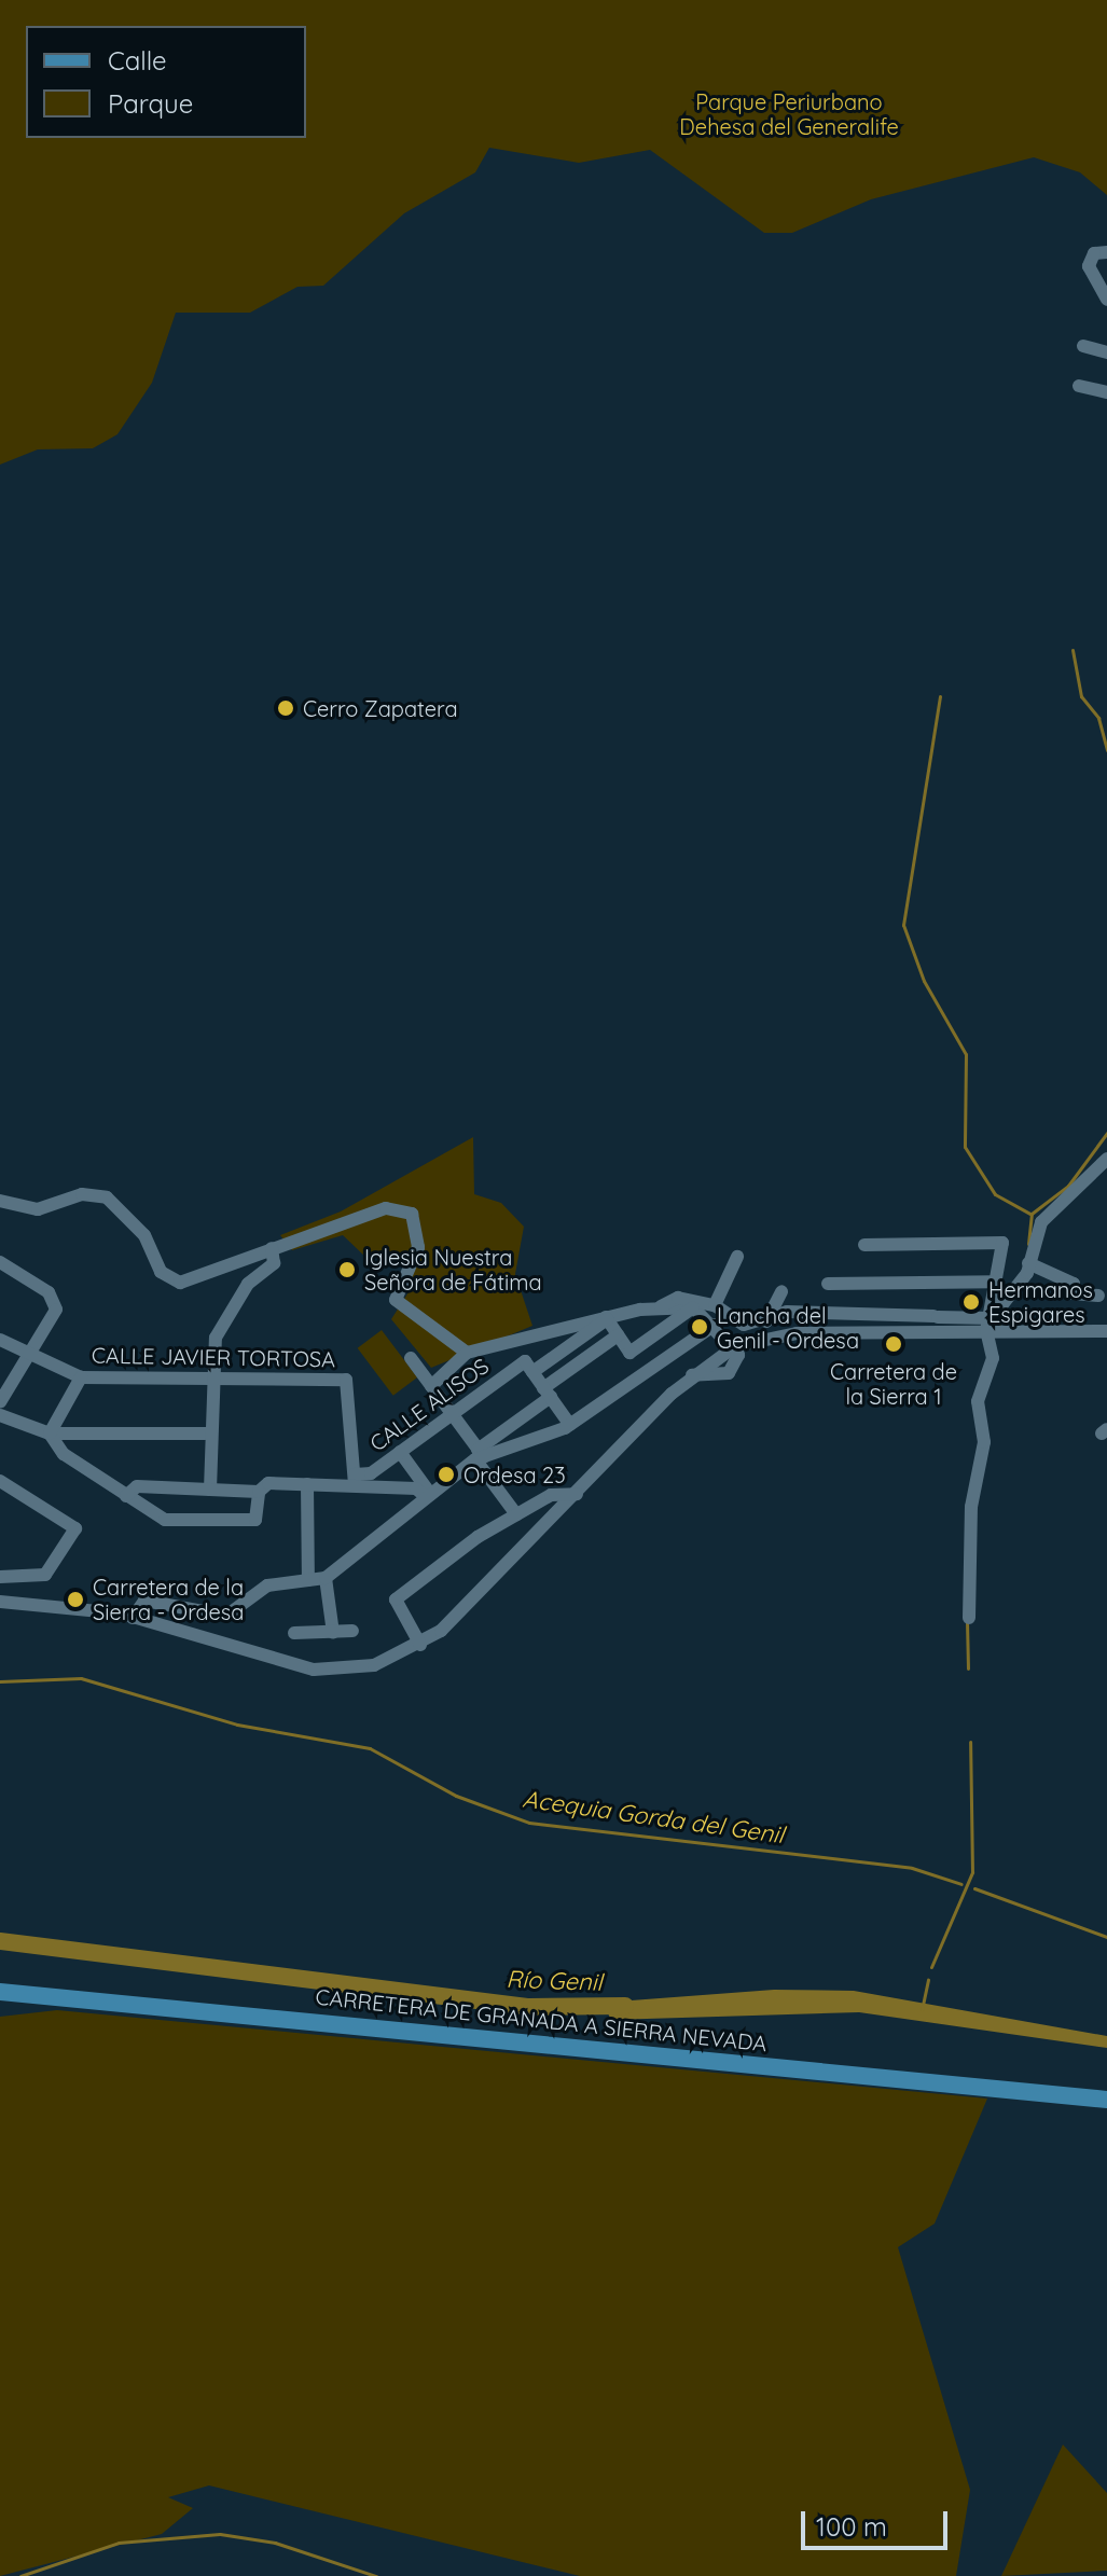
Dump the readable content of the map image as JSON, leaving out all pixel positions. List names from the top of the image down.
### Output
{
  "streets": {
    "main road": ["CARRETERA DE GRANADA A SIERRA NEVADA"],
    "street": ["CALLE JAVIER TORTOSA", "CALLE ALISOS"]
  },
  "crossings": [
    ["CALLE JAVIER TORTOSA", "CALLE ALISOS"]
  ],
  "water": ["Acequia Gorda del Genil", "Río Genil"],
  "parks": ["Parque Periurbano Dehesa del Generalife"],
  "places": [
    "Cerro Zapatera",
    "Iglesia Nuestra Señora de Fátima",
    "Hermanos Espigares",
    "Lancha del Genil - Ordesa",
    "Carretera de la Sierra 1",
    "Ordesa 23",
    "Carretera de la Sierra - Ordesa"
  ],
  "legend": ["Calle", "Parque"],
  "scale_bar": "100 m"
}
